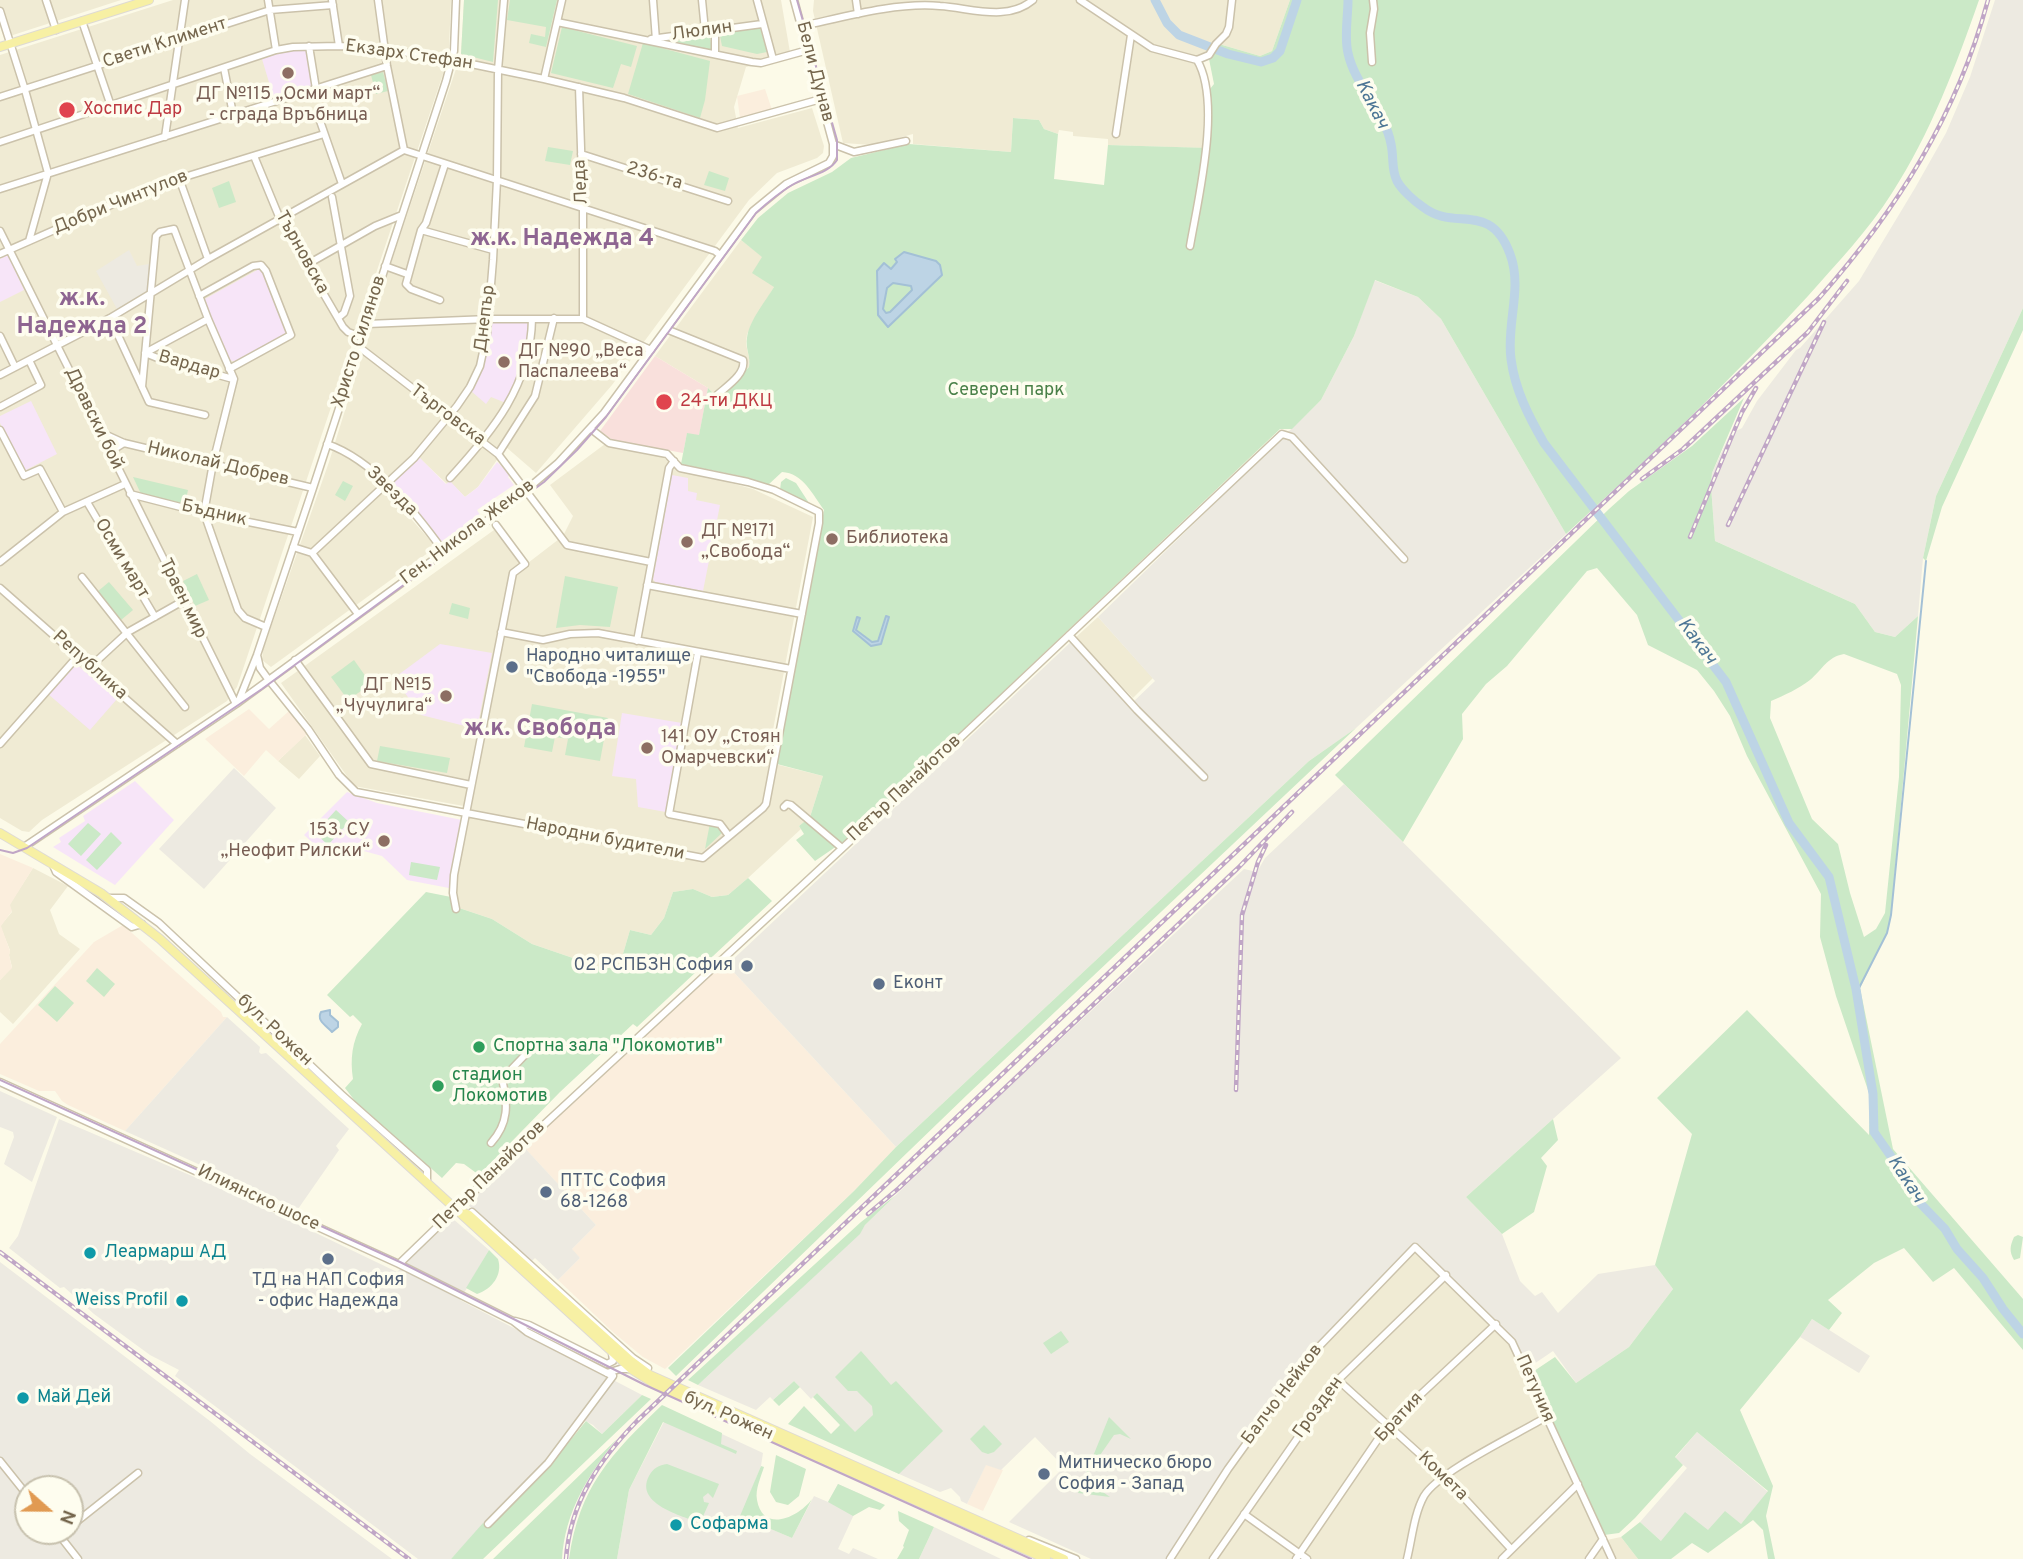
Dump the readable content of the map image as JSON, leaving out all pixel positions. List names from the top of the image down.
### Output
{
  "streets": {
    "main road": ["бул. Рожен"],
    "street": [
      "Люлин",
      "Свети Климент",
      "Екзарх Стефан",
      "Бели Дунав",
      "236-та",
      "Леда",
      "Добри Чинтулов",
      "Търновска",
      "Днепър",
      "Христо Силянов",
      "Вардар",
      "Търговска",
      "Дравски бой",
      "Николай Добрев",
      "Звезда",
      "Бъдник",
      "Ген. Никола Жеков",
      "Осми март",
      "Траен мир",
      "Република",
      "Петър Панайотов",
      "Народни будители",
      "Илиянско шосе",
      "Петуния",
      "Балчо Нейков",
      "Грозден",
      "Братия",
      "Комета"
    ]
  },
  "crossings": [
    ["Екзарх Стефан", "Бели Дунав"],
    ["Екзарх Стефан", "Леда"],
    ["Екзарх Стефан", "Днепър"],
    ["Екзарх Стефан", "Христо Силянов"],
    ["Бели Дунав", "Ген. Никола Жеков"],
    ["236-та", "Леда"],
    ["Добри Чинтулов", "Търновска"],
    ["Добри Чинтулов", "Дравски бой"],
    ["Търновска", "Христо Силянов"],
    ["Днепър", "Търговска"],
    ["Днепър", "Звезда"],
    ["Христо Силянов", "Търговска"],
    ["Христо Силянов", "Николай Добрев"],
    ["Христо Силянов", "Звезда"],
    ["Христо Силянов", "Бъдник"],
    ["Христо Силянов", "Ген. Никола Жеков"],
    ["Христо Силянов", "Траен мир"],
    ["Търговска", "Ген. Никола Жеков"],
    ["Дравски бой", "Николай Добрев"],
    ["Дравски бой", "Бъдник"],
    ["Дравски бой", "Траен мир"],
    ["Звезда", "Ген. Никола Жеков"],
    ["Бъдник", "Траен мир"],
    ["Ген. Никола Жеков", "Траен мир"],
    ["Ген. Никола Жеков", "Република"],
    ["Ген. Никола Жеков", "Народни будители"],
    ["Ген. Никола Жеков", "бул. Рожен"],
    ["Петър Панайотов", "бул. Рожен"],
    ["Петър Панайотов", "Илиянско шосе"],
    ["бул. Рожен", "Илиянско шосе"],
    ["Петуния", "Балчо Нейков"],
    ["Петуния", "Грозден"],
    ["Петуния", "Братия"],
    ["Грозден", "Комета"],
    ["Братия", "Комета"]
  ],
  "districts": ["ж.к. Надежда 4", "ж.к. Надежда 2", "ж.к. Свобода"],
  "water": ["Какач"],
  "parks": ["Северен парк"],
  "places": [
    "ДГ №115 „Осми март“ - сграда Връбница",
    "Хоспис Дар",
    "ДГ №90 „Веса Паспалеева“",
    "24-ти ДКЦ",
    "Библиотека",
    "ДГ №171 „Свобода“",
    "Народно читалище \"Свобода -1955\"",
    "ДГ №15 „Чучулига“",
    "141. ОУ „Стоян Омарчевски“",
    "153. СУ „Неофит Рилски“",
    "02 РСПБЗН София",
    "Еконт",
    "Спортна зала \"Локомотив\"",
    "стадион Локомотив",
    "ПТТС София 68-1268",
    "Леармарш АД",
    "ТД на НАП София - офис Надежда",
    "Weiss Profil",
    "Май Дей",
    "Митническо бюро София - Запад",
    "Софарма"
  ],
  "north": "right"
}
